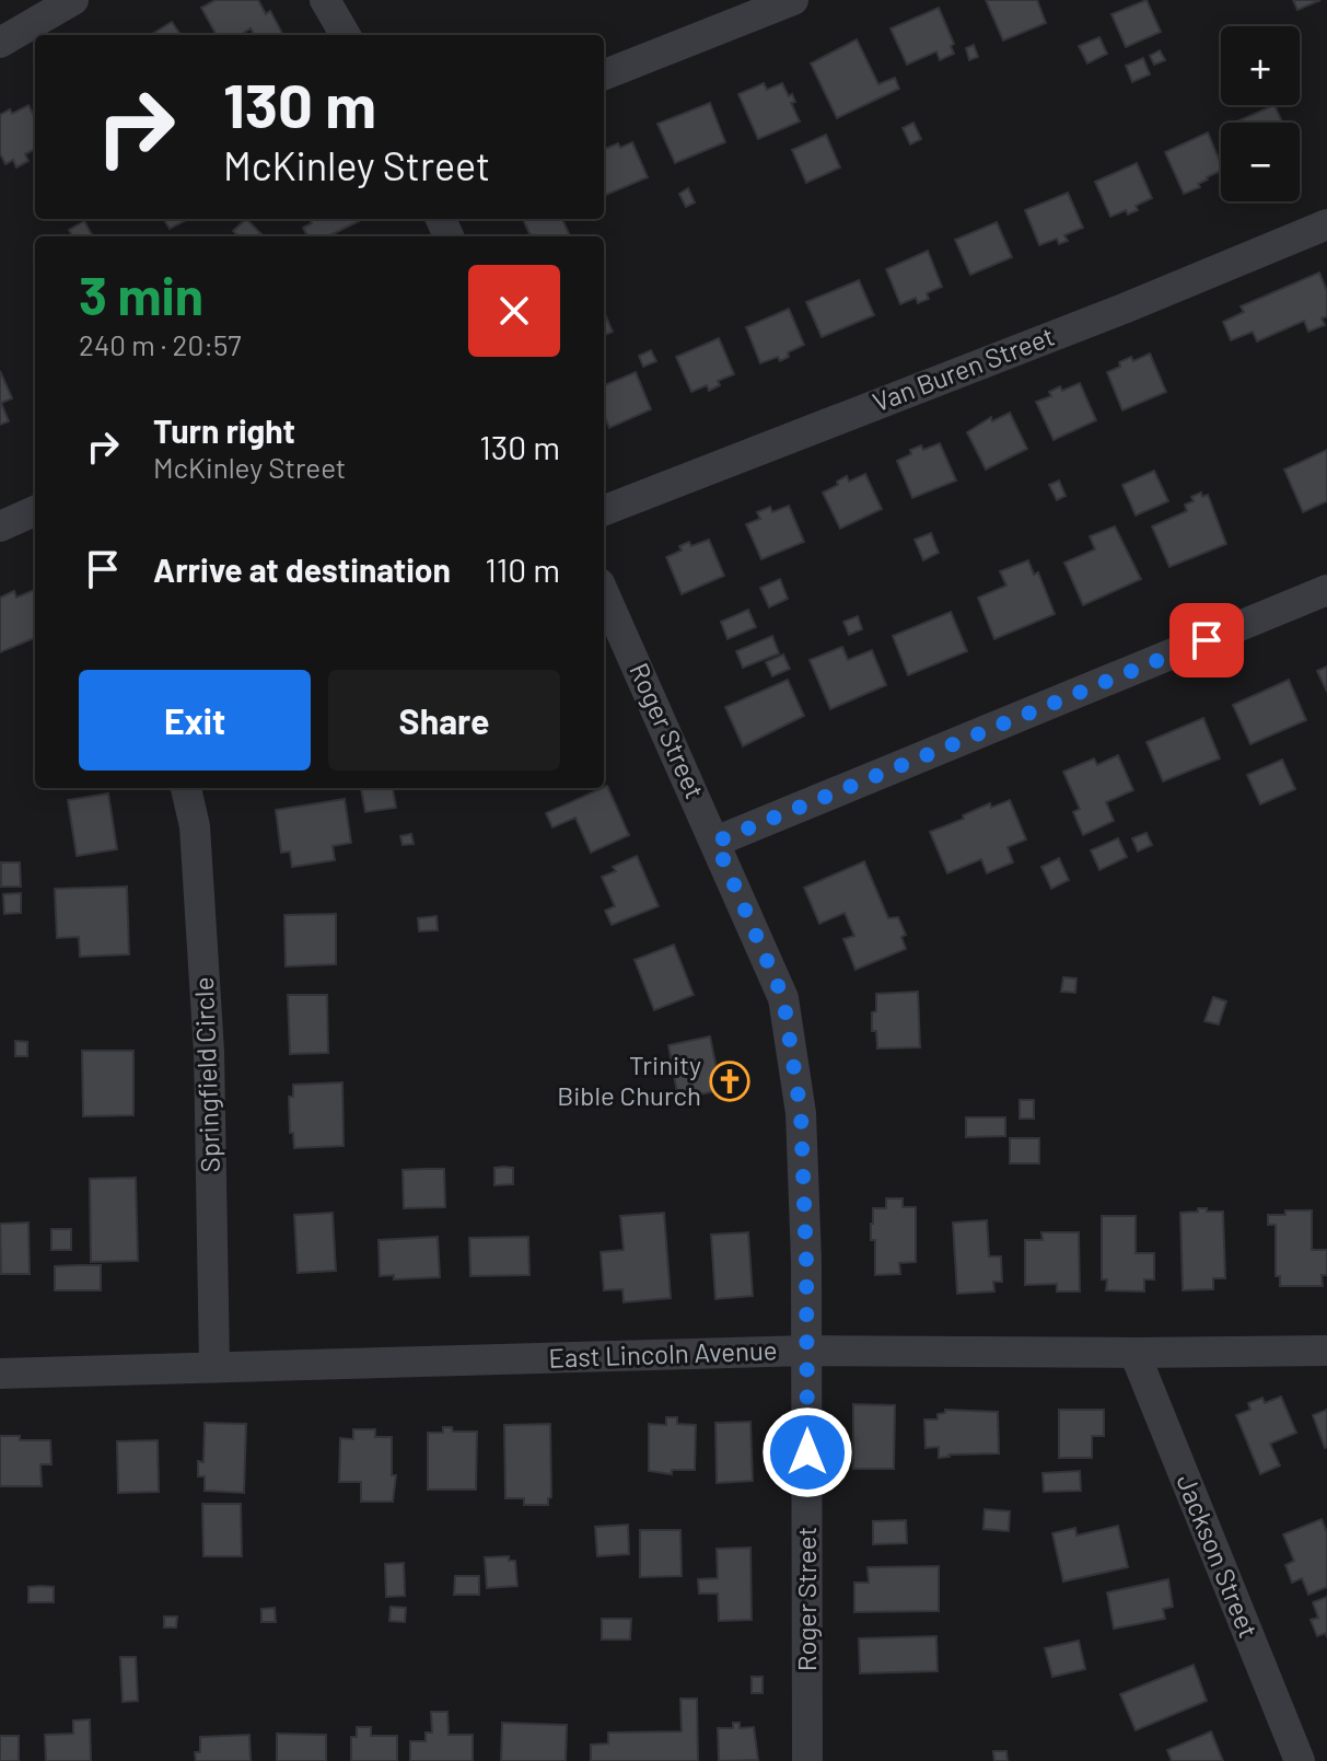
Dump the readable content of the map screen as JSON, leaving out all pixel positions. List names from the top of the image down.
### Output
{
  "streets": {
    "street": [
      "Van Buren Street",
      "Roger Street",
      "Springfield Circle",
      "East Lincoln Avenue",
      "Jackson Street"
    ]
  },
  "crossings": [
    ["Roger Street", "East Lincoln Avenue"],
    ["Springfield Circle", "East Lincoln Avenue"],
    ["East Lincoln Avenue", "Jackson Street"]
  ],
  "places": {
    "church": ["Trinity Bible Church"]
  },
  "page": {
    "map_buttons": ["+", "−"],
    "turn": ["130 m", "McKinley Street"],
    "heading": ["3 min", "240 m · 20:57"],
    "list": [
      {
        "name": "Turn right",
        "note": "McKinley Street",
        "value": "130 m"
      },
      {
        "name": "Arrive at destination",
        "value": "110 m"
      }
    ],
    "buttons": ["Exit", "Share"]
  }
}
